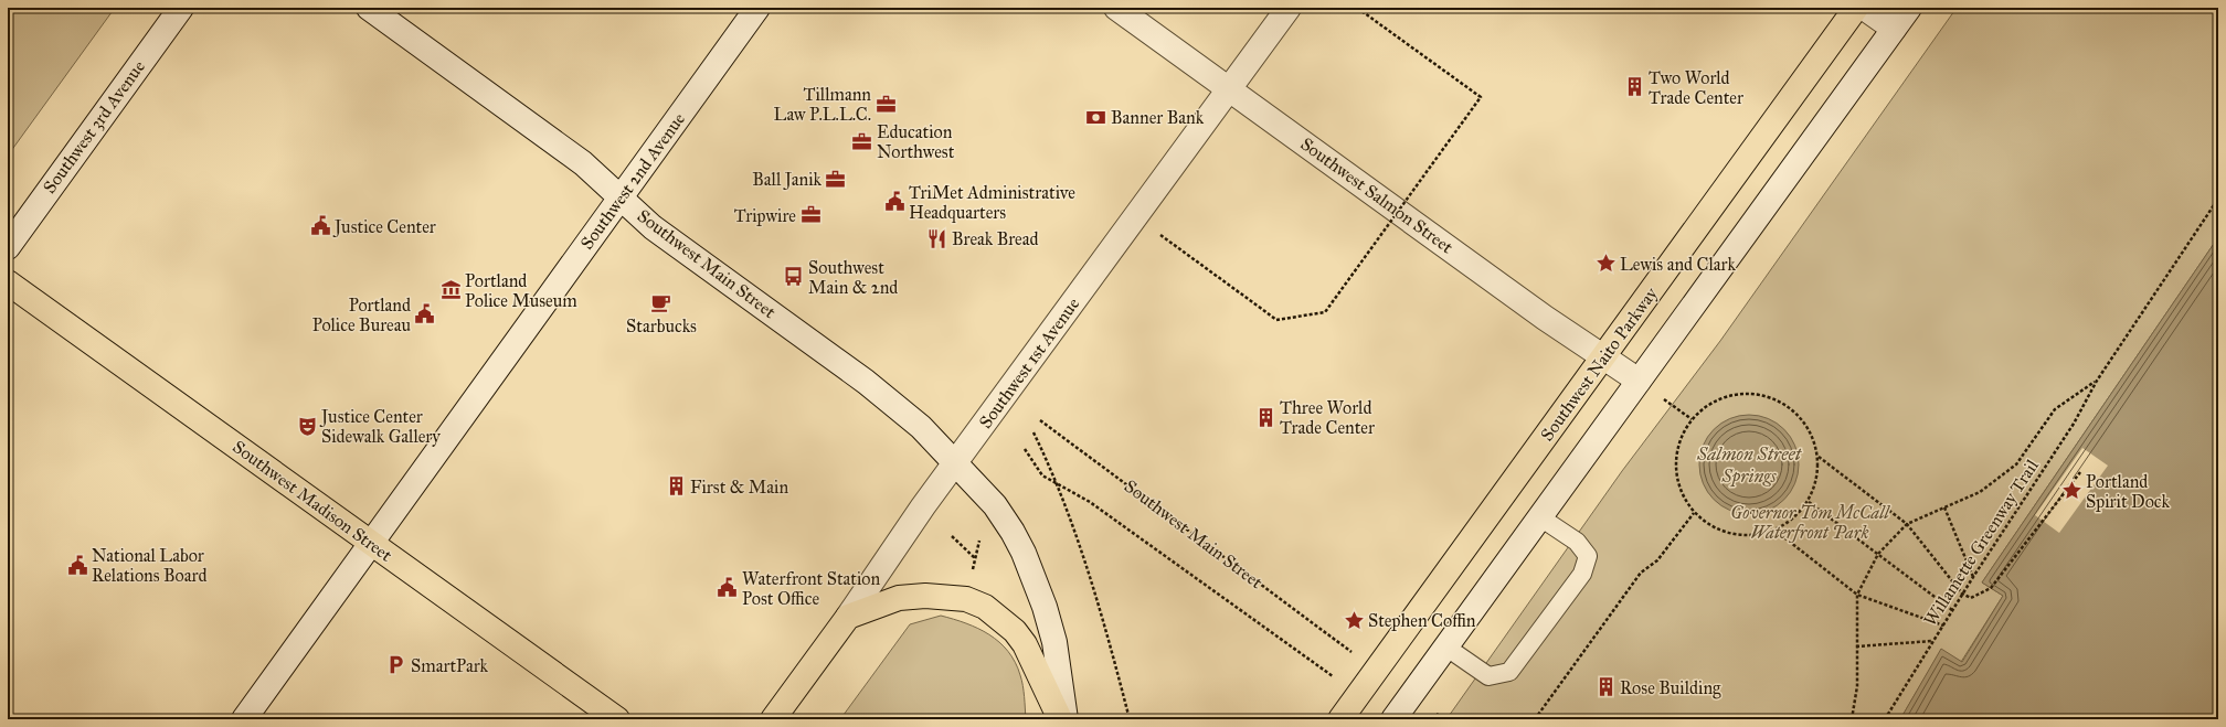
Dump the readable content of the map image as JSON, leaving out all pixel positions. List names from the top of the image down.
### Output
{
  "streets": {
    "main road": [
      "Southwest 3rd Avenue",
      "Southwest 2nd Avenue",
      "Southwest Salmon Street",
      "Southwest Main Street",
      "Southwest 1st Avenue",
      "Southwest Naito Parkway",
      "Southwest Madison Street"
    ],
    "path": ["Willamette Greenway Trail"]
  },
  "crossings": [
    ["Southwest 2nd Avenue", "Southwest Main Street"],
    ["Southwest 2nd Avenue", "Southwest Madison Street"],
    ["Southwest Salmon Street", "Southwest 1st Avenue"],
    ["Southwest Salmon Street", "Southwest Naito Parkway"],
    ["Southwest Main Street", "Southwest 1st Avenue"]
  ],
  "water": ["Salmon Street Springs"],
  "parks": ["Governor Tom McCall Waterfront Park"],
  "places": {
    "building": [
      "Two World Trade Center",
      "Three World Trade Center",
      "First & Main",
      "Rose Building"
    ],
    "office": [
      "Tillmann Law P.L.L.C.",
      "Education Northwest",
      "Ball Janik",
      "Tripwire"
    ],
    "bank": ["Banner Bank"],
    "public building": [
      "TriMet Administrative Headquarters",
      "Justice Center",
      "Portland Police Bureau",
      "National Labor Relations Board",
      "Waterfront Station Post Office"
    ],
    "restaurant": ["Break Bread"],
    "place": ["Lewis and Clark", "Portland Spirit Dock", "Stephen Coffin"],
    "bus stop": ["Southwest Main & 2nd"],
    "museum": ["Portland Police Museum"],
    "cafe": ["Starbucks"],
    "theatre": ["Justice Center Sidewalk Gallery"],
    "parking": ["SmartPark"]
  }
}
